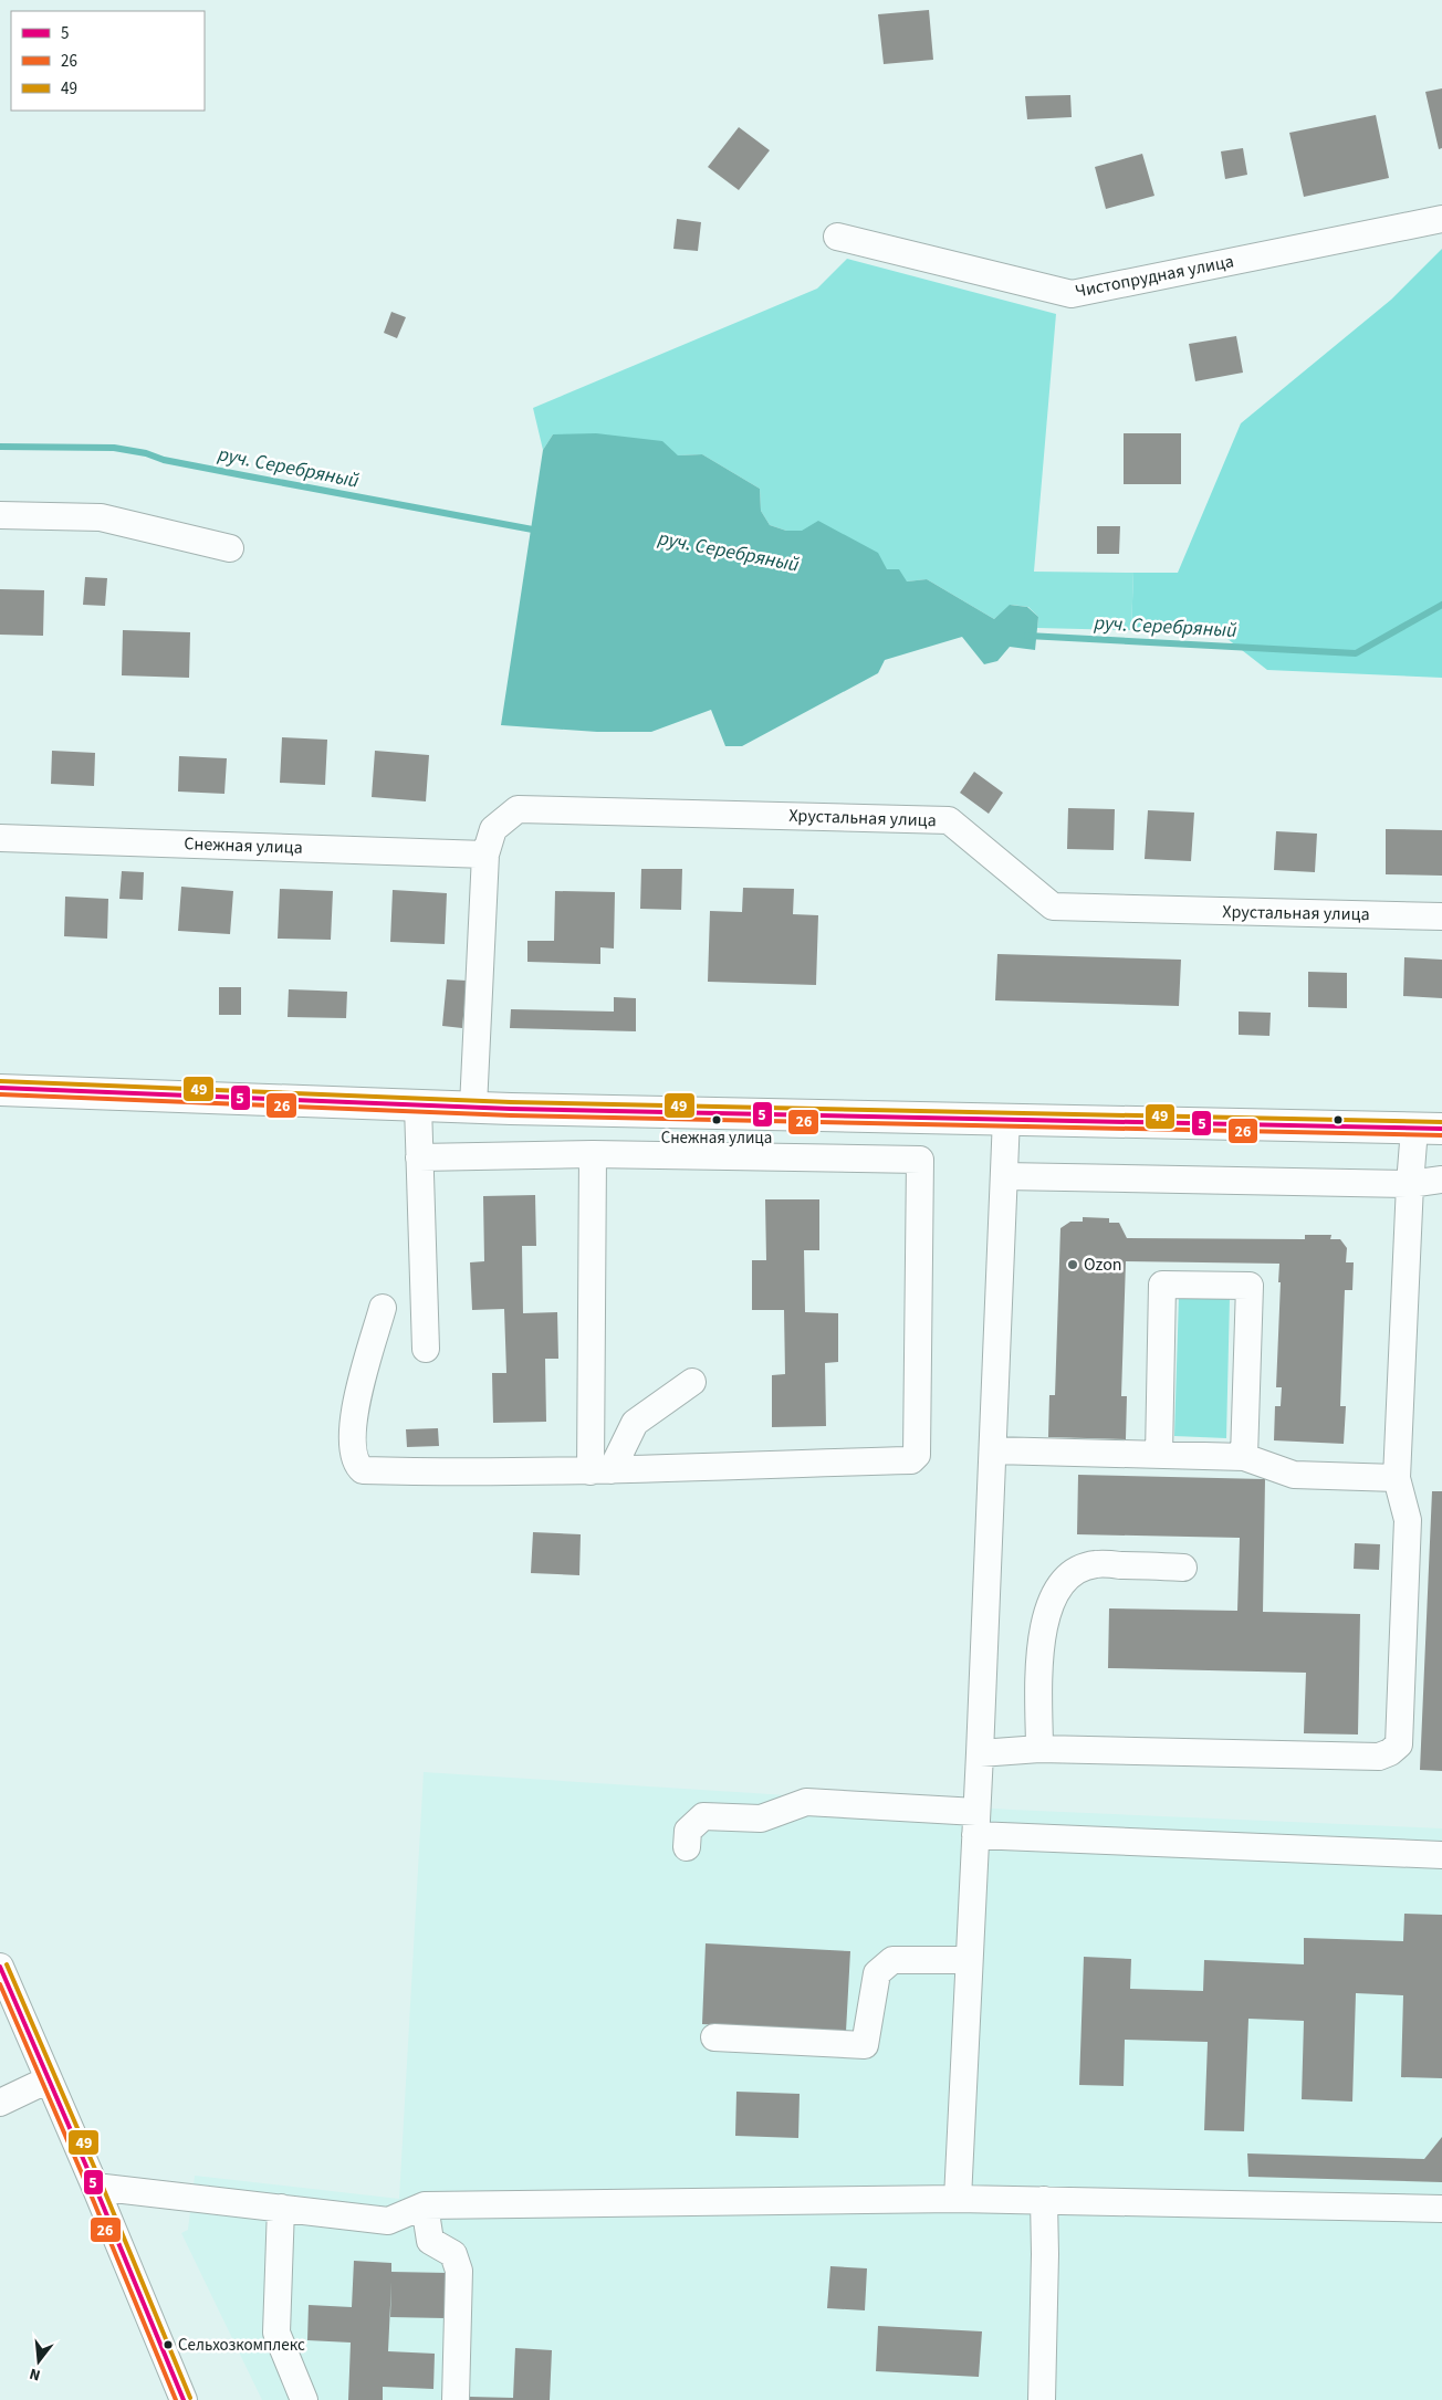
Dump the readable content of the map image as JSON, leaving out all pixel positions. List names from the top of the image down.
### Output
{
  "streets": {
    "street": ["Чистопрудная улица", "Хрустальная улица", "Снежная улица"]
  },
  "crossings": [
    ["Хрустальная улица", "Снежная улица"]
  ],
  "water": ["руч. Серебряный"],
  "places": ["Снежная улица", "Ozon", "Сельхозкомплекс"],
  "lines": ["transit line 49", "transit line 5", "transit line 26"],
  "legend": ["5", "26", "49"],
  "north": "bottom"
}
